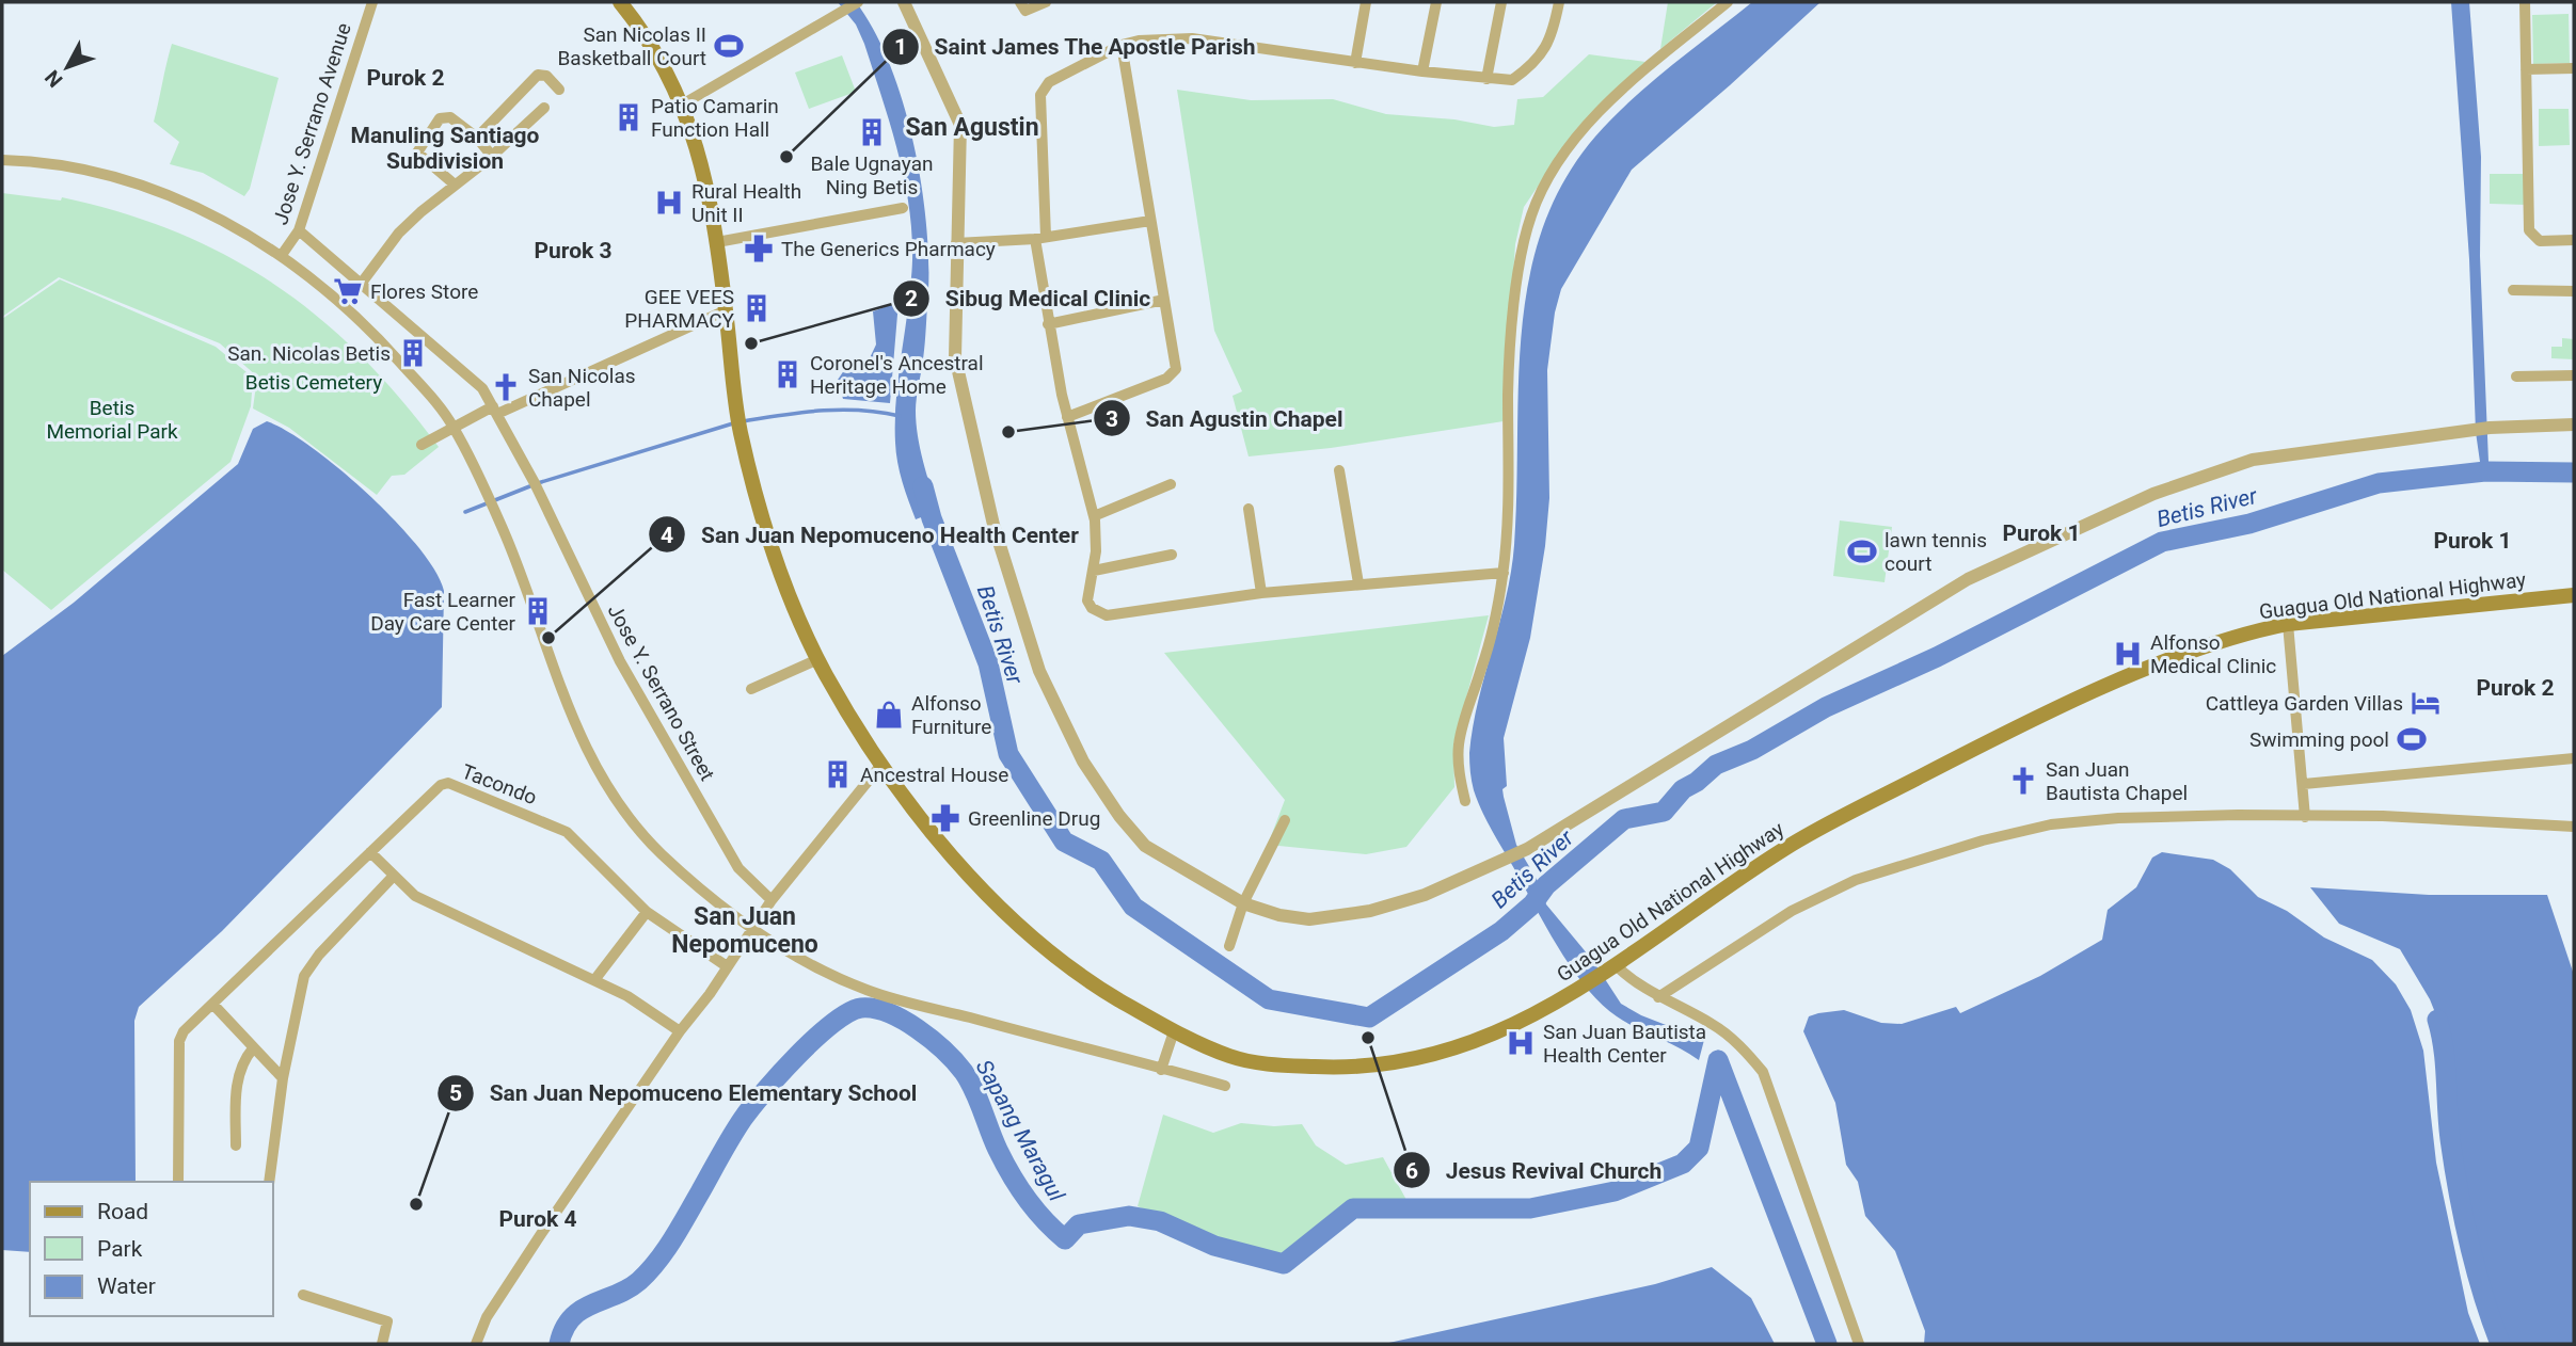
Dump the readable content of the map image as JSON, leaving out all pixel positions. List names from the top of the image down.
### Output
{
  "streets": {
    "main road": ["Guagua Old National Highway"],
    "street": ["Jose Y. Serrano Avenue", "Jose Y. Serrano Street", "Tacondo"]
  },
  "crossings": [
    ["Jose Y. Serrano Avenue", "Jose Y. Serrano Street"]
  ],
  "districts": [
    "Purok 2",
    "San Agustin",
    "Manuling Santiago Subdivision",
    "Purok 3",
    "Purok 1",
    "Purok 1",
    "Purok 2",
    "San Juan Nepomuceno",
    "Purok 4"
  ],
  "water": ["Betis River", "Sapang Maragul"],
  "parks": ["Betis Cemetery", "Betis Memorial Park"],
  "places": {
    "sports": ["San Nicolas II Basketball Court", "lawn tennis court", "Swimming pool"],
    "building": [
      "Patio Camarin Function Hall",
      "Bale Ugnayan Ning Betis",
      "GEE VEES PHARMACY",
      "San. Nicolas Betis",
      "Coronel's Ancestral Heritage Home",
      "Fast Learner Day Care Center",
      "Ancestral House"
    ],
    "other": [
      "Saint James The Apostle Parish",
      "Sibug Medical Clinic",
      "San Agustin Chapel",
      "San Juan Nepomuceno Health Center",
      "Jesus Revival Church",
      "San Juan Nepomuceno Elementary School"
    ],
    "hospital": ["Rural Health Unit II", "Alfonso Medical Clinic", "San Juan Bautista Health Center"],
    "pharmacy": ["The Generics Pharmacy", "Greenline Drug"],
    "supermarket": ["Flores Store"],
    "church": ["San Nicolas Chapel", "San Juan Bautista Chapel"],
    "hotel": ["Cattleya Garden Villas"],
    "shop": ["Alfonso Furniture"]
  },
  "legend": ["Road", "Park", "Water"],
  "north": "bottom left"
}
